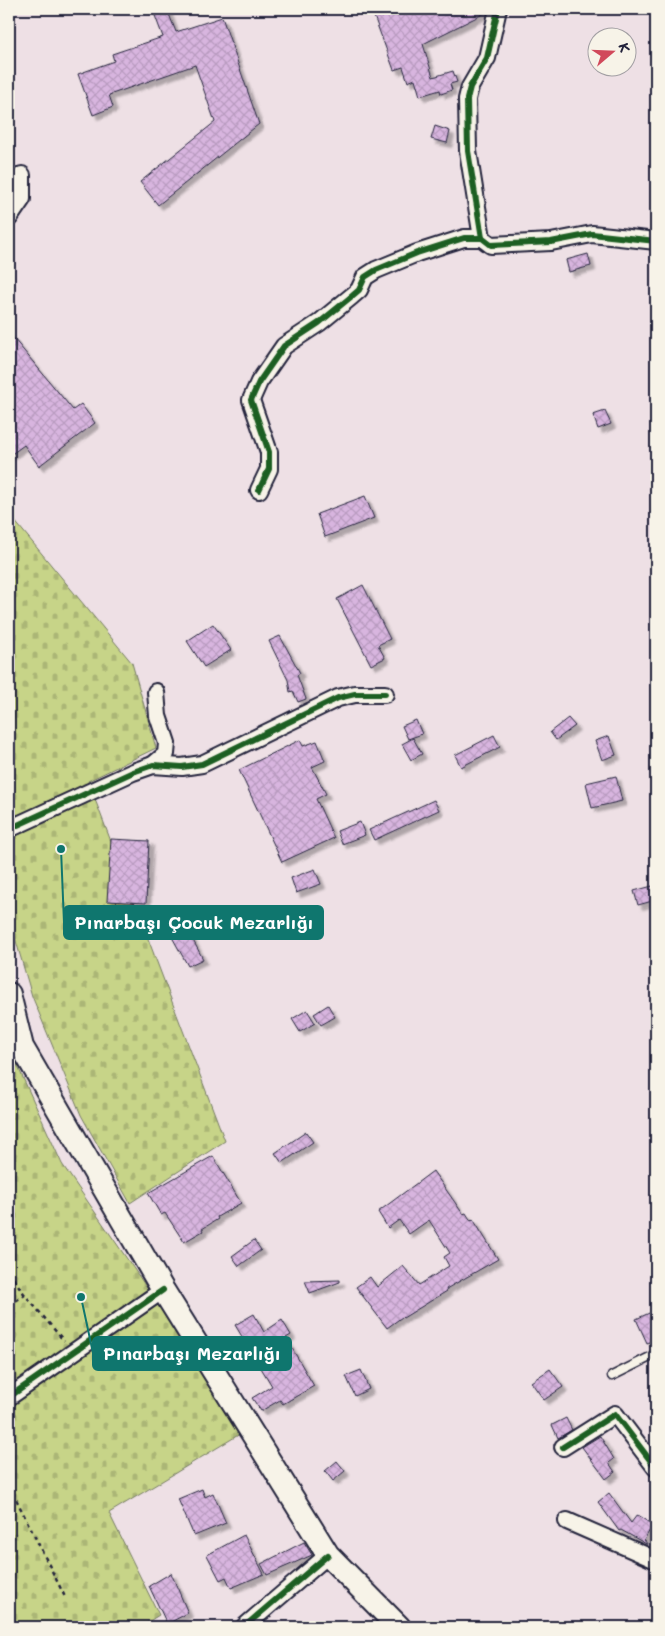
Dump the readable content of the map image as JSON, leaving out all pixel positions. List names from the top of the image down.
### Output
{
  "places": ["Pınarbaşı Çocuk Mezarlığı", "Pınarbaşı Mezarlığı"],
  "north": "right"
}
